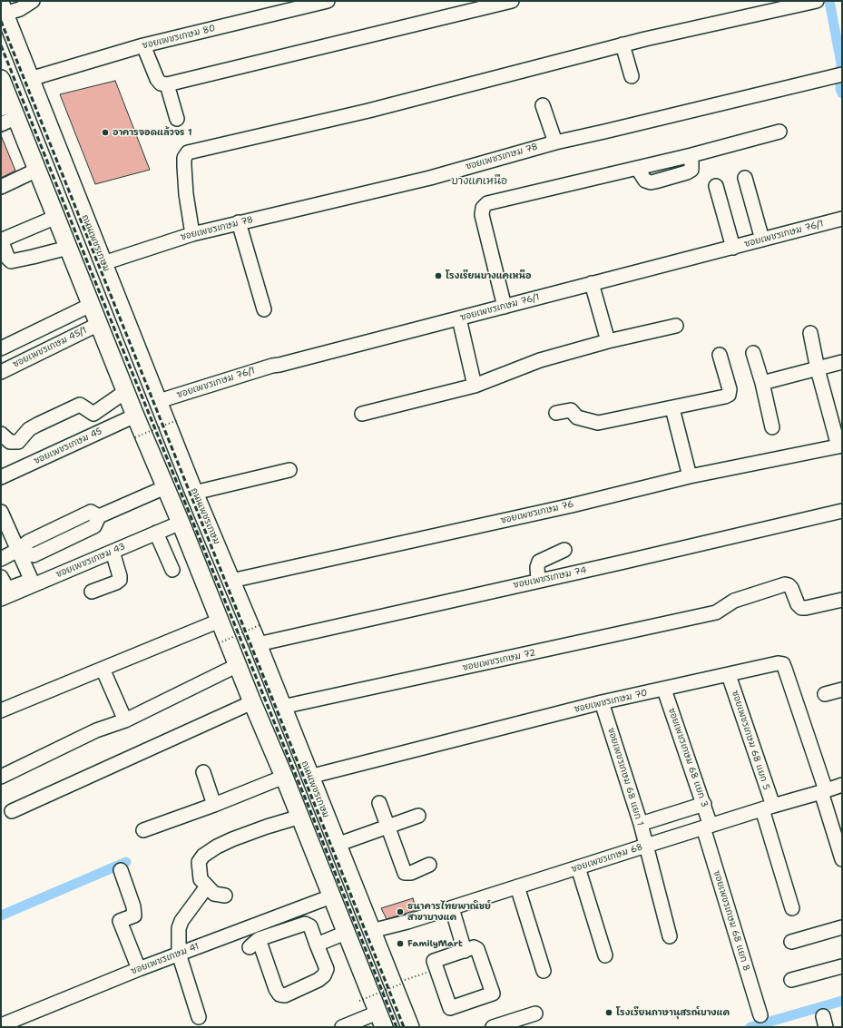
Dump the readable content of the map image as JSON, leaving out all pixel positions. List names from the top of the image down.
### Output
{
  "streets": {
    "main road": ["ถนนเพชรเกษม"],
    "street": [
      "ซอยเพชรเกษม 80",
      "ซอยเพชรเกษม 78",
      "ซอยเพชรเกษม 76/1",
      "ซอยเพชรเกษม 45/1",
      "ซอยเพชรเกษม 45",
      "ซอยเพชรเกษม 76",
      "ซอยเพชรเกษม 43",
      "ซอยเพชรเกษม 74",
      "ซอยเพชรเกษม 72",
      "ซอยเพชรเกษม 70",
      "ซอยเพชรเกษม 68 แยก 5",
      "ซอยเพชรเกษม 68 แยก 3",
      "ซอยเพชรเกษม 68 แยก 1",
      "ซอยเพชรเกษม 68",
      "ซอยเพชรเกษม 68 แยก 8",
      "ซอยเพชรเกษม 41"
    ]
  },
  "crossings": [
    ["ซอยเพชรเกษม 80", "ถนนเพชรเกษม"],
    ["ซอยเพชรเกษม 78", "ถนนเพชรเกษม"],
    ["ซอยเพชรเกษม 76/1", "ถนนเพชรเกษม"],
    ["ถนนเพชรเกษม", "ซอยเพชรเกษม 76"],
    ["ถนนเพชรเกษม", "ซอยเพชรเกษม 74"],
    ["ถนนเพชรเกษม", "ซอยเพชรเกษม 72"],
    ["ถนนเพชรเกษม", "ซอยเพชรเกษม 70"],
    ["ถนนเพชรเกษม", "ซอยเพชรเกษม 68"],
    ["ซอยเพชรเกษม 70", "ซอยเพชรเกษม 68 แยก 5"],
    ["ซอยเพชรเกษม 70", "ซอยเพชรเกษม 68 แยก 3"],
    ["ซอยเพชรเกษม 70", "ซอยเพชรเกษม 68 แยก 1"],
    ["ซอยเพชรเกษม 70", "ซอยเพชรเกษม 68"],
    ["ซอยเพชรเกษม 68 แยก 5", "ซอยเพชรเกษม 68"],
    ["ซอยเพชรเกษม 68 แยก 3", "ซอยเพชรเกษม 68"],
    ["ซอยเพชรเกษม 68 แยก 3", "ซอยเพชรเกษม 68 แยก 8"],
    ["ซอยเพชรเกษม 68 แยก 1", "ซอยเพชรเกษม 68"],
    ["ซอยเพชรเกษม 68", "ซอยเพชรเกษม 68 แยก 8"]
  ],
  "districts": ["บางแคเหนือ"],
  "places": [
    "อาคารจอดแล้วจร 1",
    "โรงเรียนบางแคเหนือ",
    "ธนาคารไทยพาณิชย์ สาขาบางแค",
    "FamilyMart",
    "โรงเรียนภาษานุสรณ์บางแค"
  ]
}
